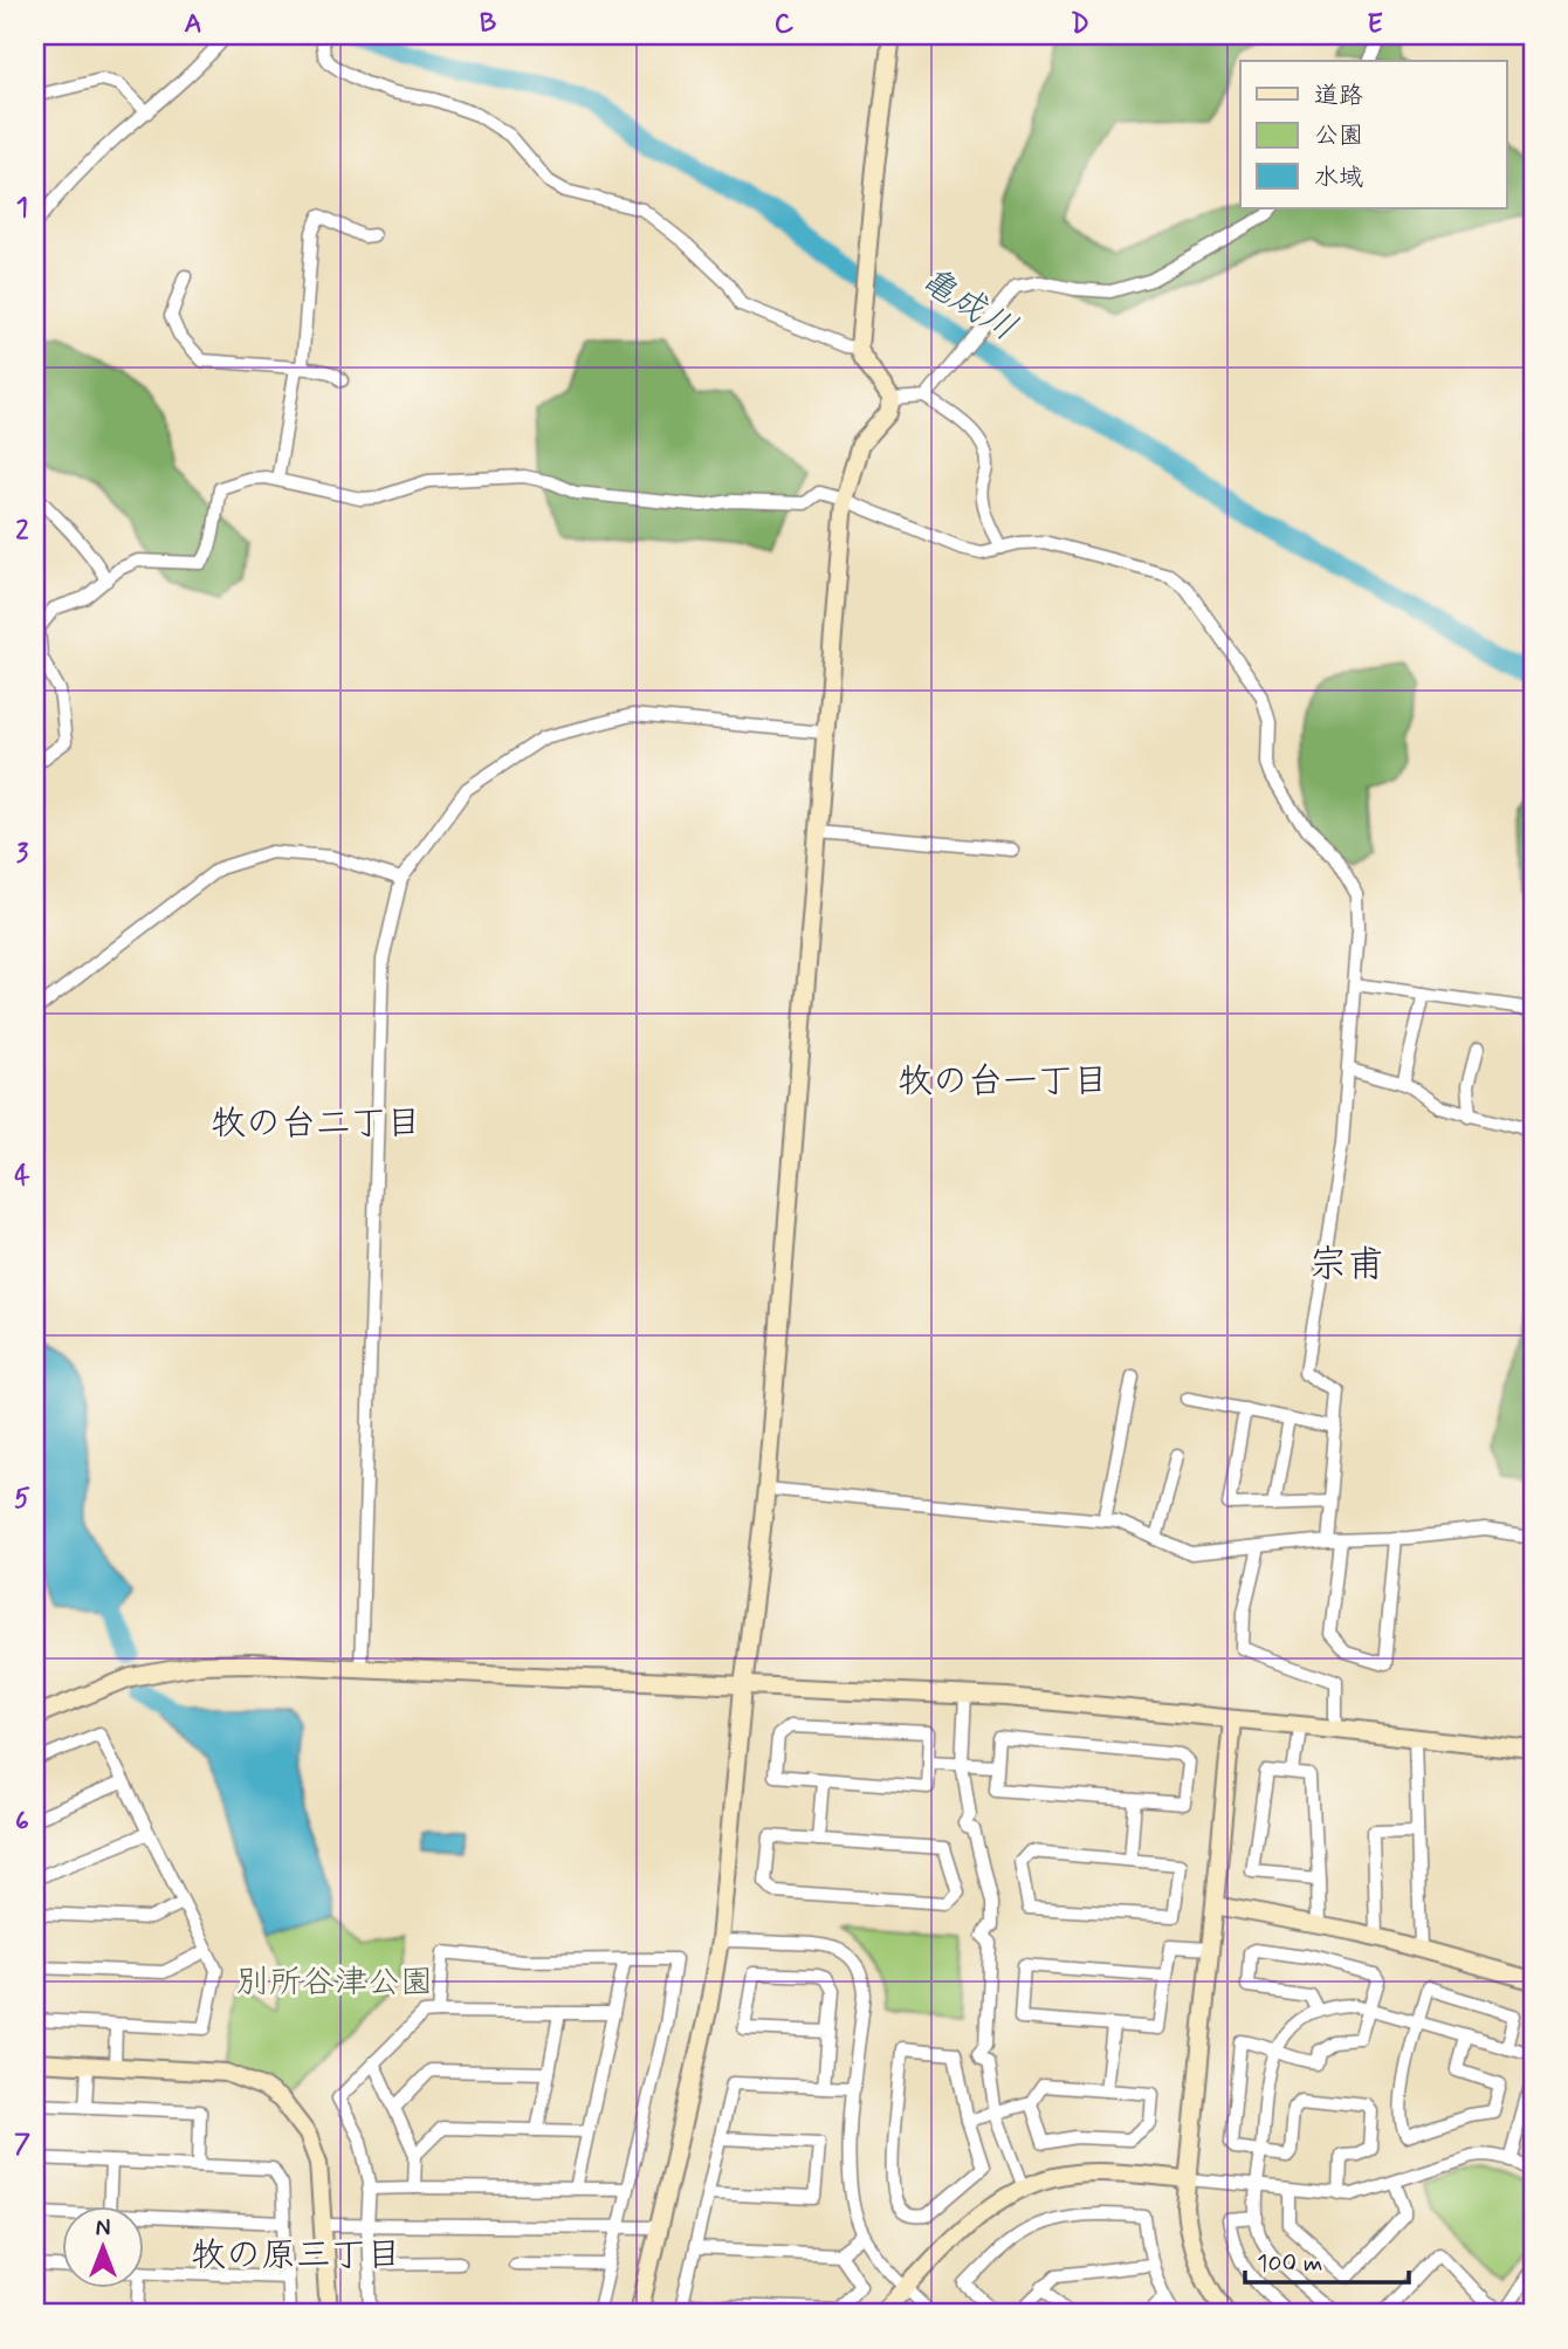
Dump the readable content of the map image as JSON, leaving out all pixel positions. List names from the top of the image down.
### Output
{
  "districts": [
    "牧の台一丁目",
    "牧の台二丁目",
    "宗甫",
    "牧の原三丁目"
  ],
  "water": ["亀成川"],
  "parks": ["別所谷津公園"],
  "legend": ["道路", "公園", "水域"],
  "scale_bar": "100 m",
  "north": "top",
  "grid": {
    "columns": [
      "A",
      "B",
      "C",
      "D",
      "E"
    ],
    "rows": [
      "1",
      "2",
      "3",
      "4",
      "5",
      "6",
      "7"
    ]
  }
}
